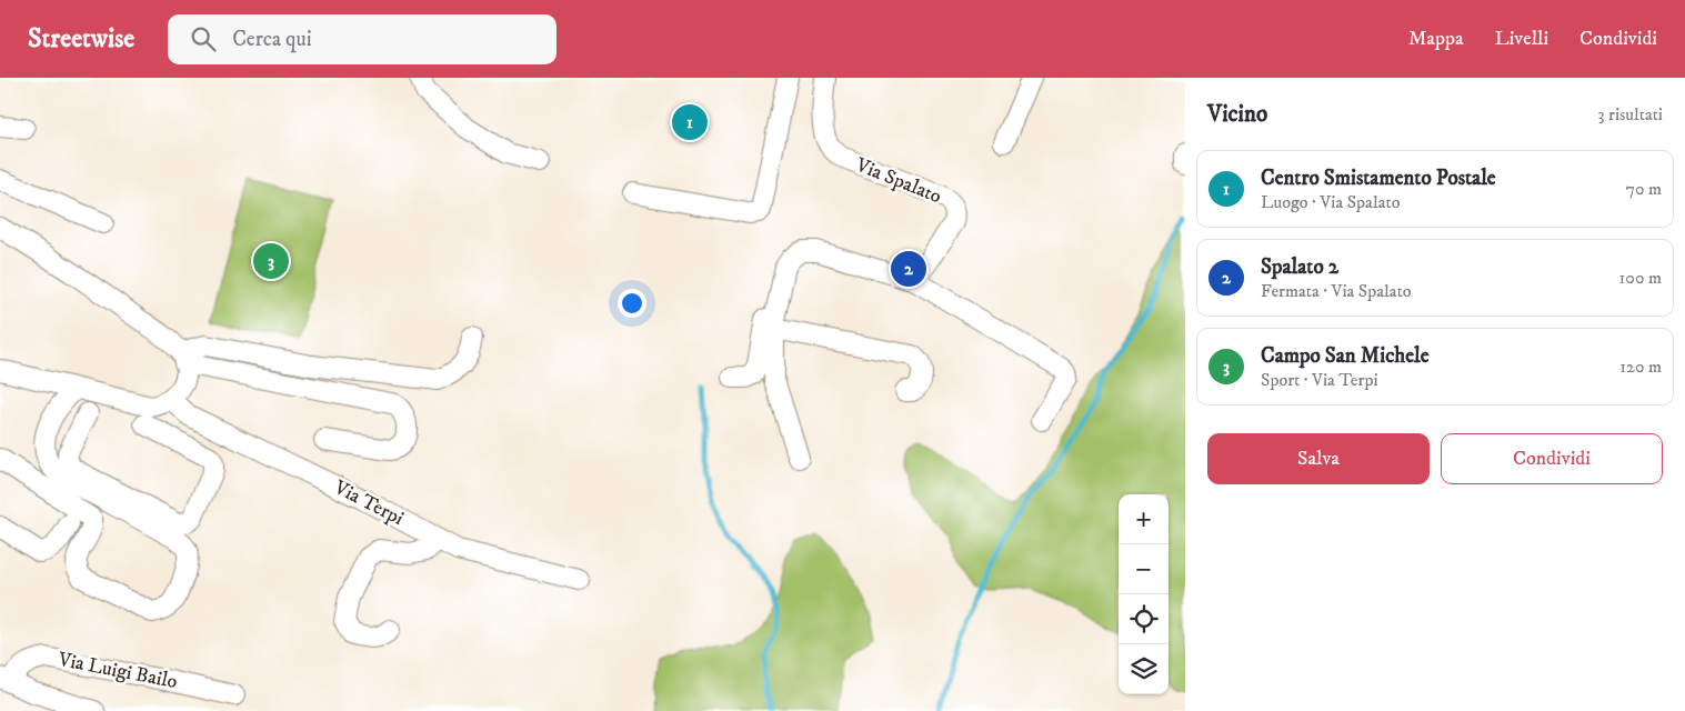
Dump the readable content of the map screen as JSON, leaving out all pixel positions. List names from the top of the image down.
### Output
{
  "streets": {
    "street": ["Via Spalato", "Via Terpi", "Via Luigi Bailo"]
  },
  "page": {
    "header": "Streetwise",
    "search": "Cerca qui",
    "nav": ["Mappa", "Livelli", "Condividi"],
    "heading": ["Vicino", "3 risultati"],
    "pins": ["1", "3", "2"],
    "list": [
      {
        "mark": "1",
        "name": "Centro Smistamento Postale",
        "note": "Luogo · Via Spalato",
        "value": "70 m"
      },
      {
        "mark": "2",
        "name": "Spalato 2",
        "note": "Fermata · Via Spalato",
        "value": "100 m"
      },
      {
        "mark": "3",
        "name": "Campo San Michele",
        "note": "Sport · Via Terpi",
        "value": "120 m"
      }
    ],
    "buttons": ["Salva", "Condividi"],
    "map_buttons": ["+", "−"]
  }
}
